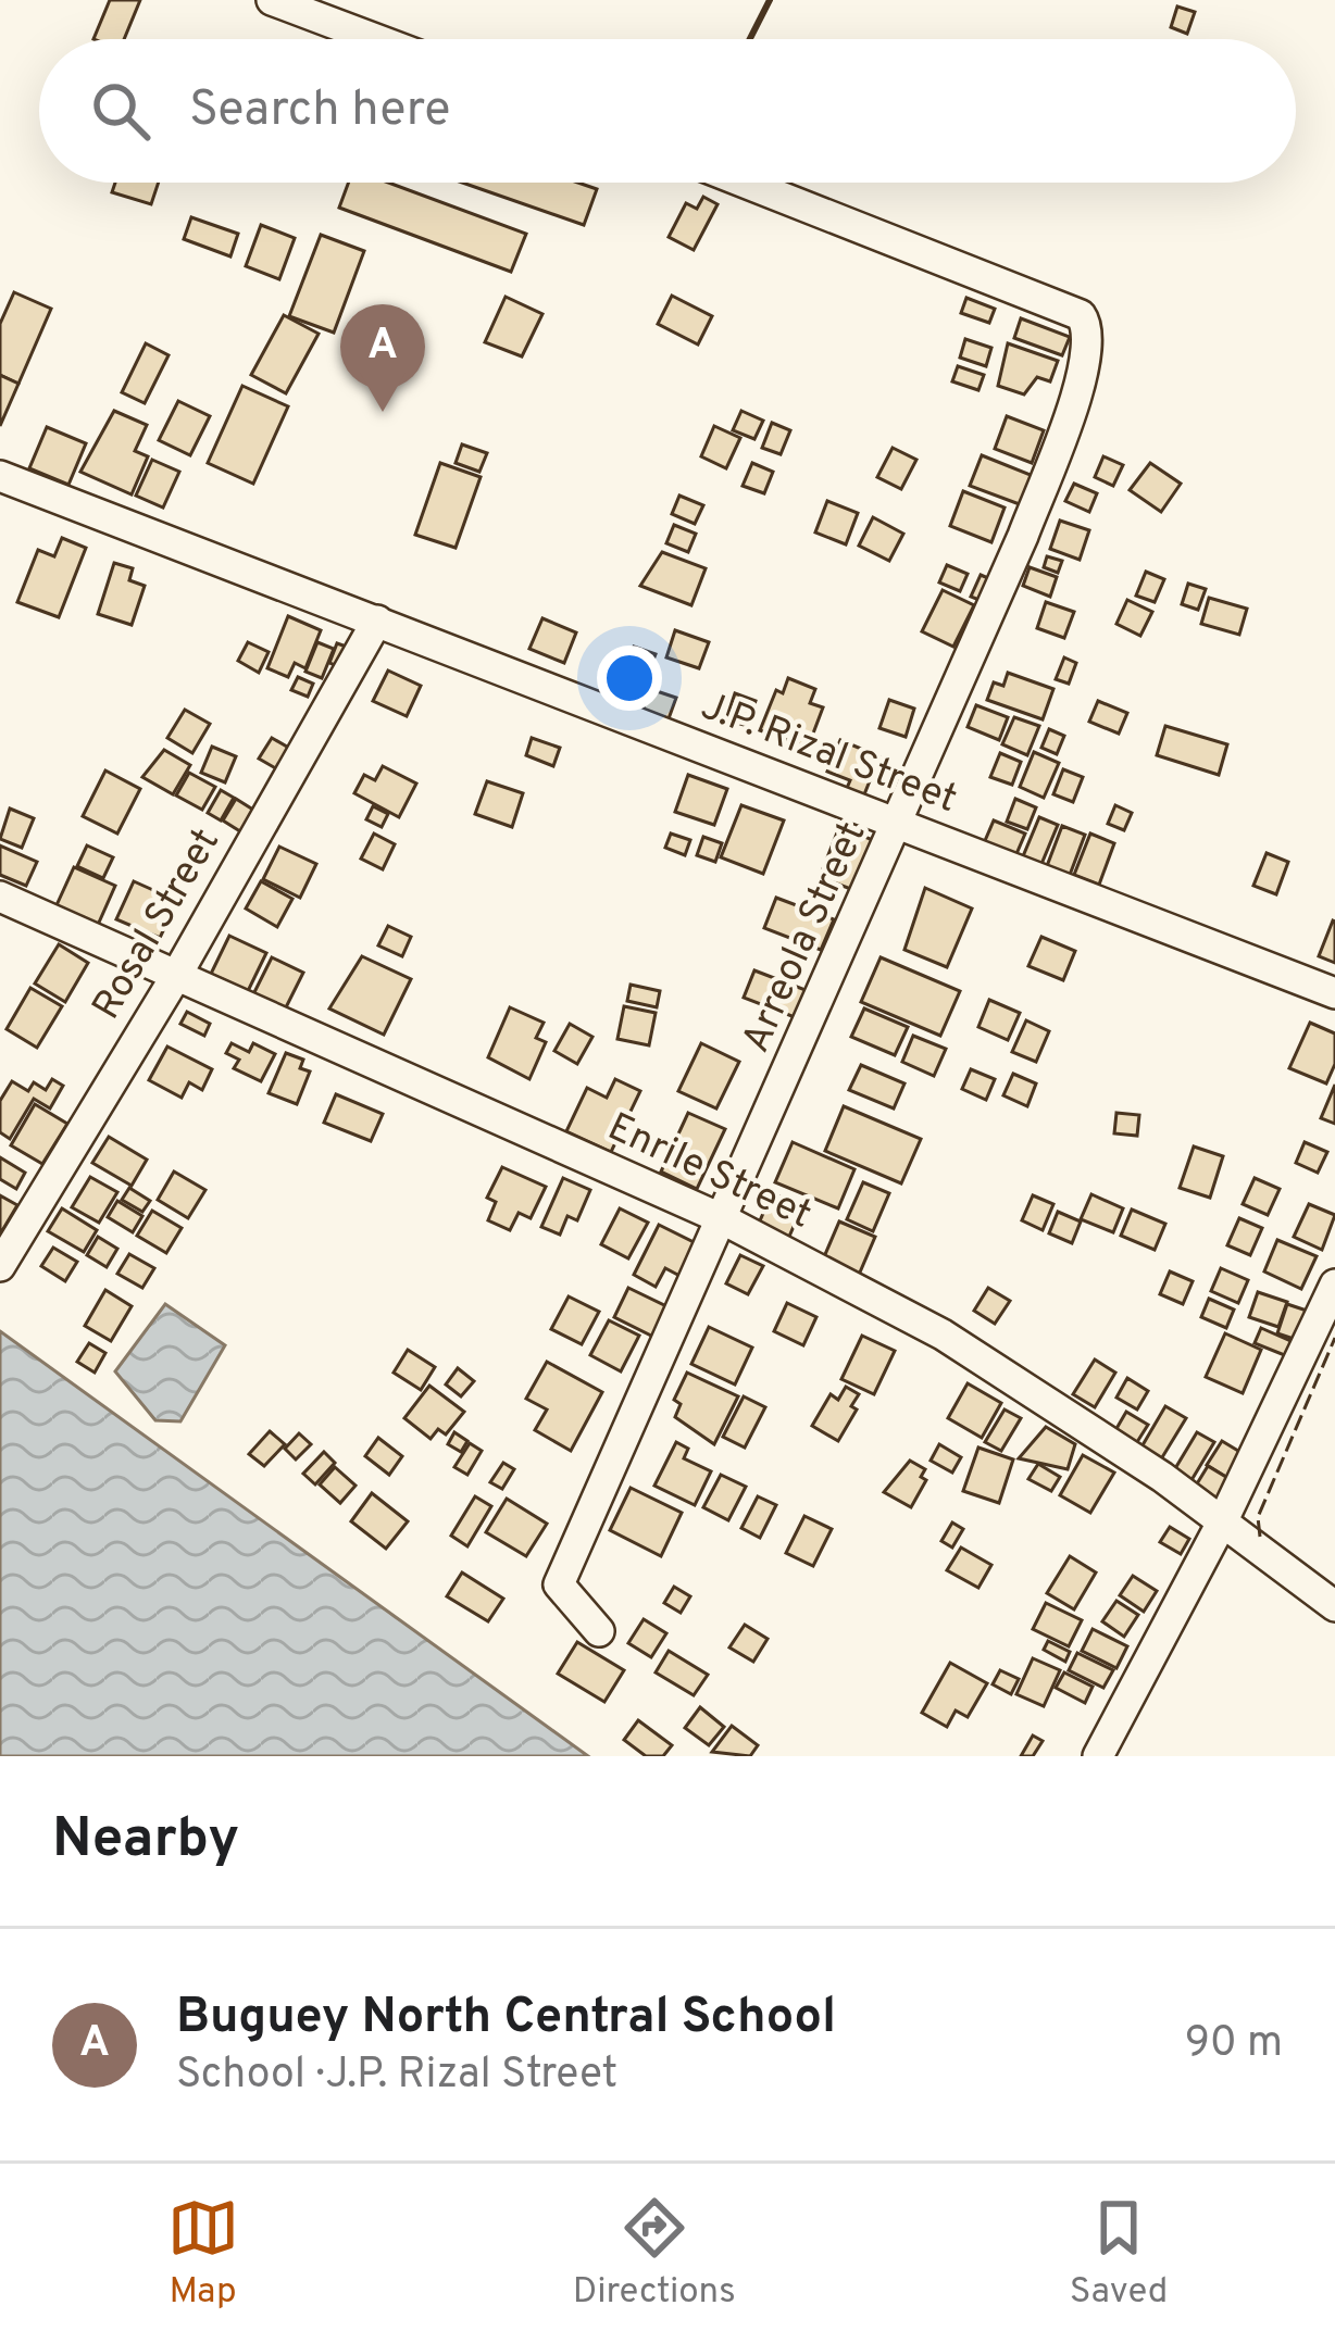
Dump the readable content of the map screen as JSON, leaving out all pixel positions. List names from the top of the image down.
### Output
{
  "streets": {
    "street": [
      "J.P. Rizal Street",
      "Rosal Street",
      "Arreola Street",
      "Enrile Street"
    ]
  },
  "crossings": [
    ["J.P. Rizal Street", "Rosal Street"],
    ["J.P. Rizal Street", "Arreola Street"],
    ["Rosal Street", "Enrile Street"],
    ["Arreola Street", "Enrile Street"]
  ],
  "page": {
    "search": "Search here",
    "pins": "A",
    "heading": "Nearby",
    "list": [
      {
        "mark": "A",
        "name": "Buguey North Central School",
        "note": "School · J.P. Rizal Street",
        "value": "90 m"
      }
    ],
    "nav": ["Map", "Directions", "Saved"]
  }
}
